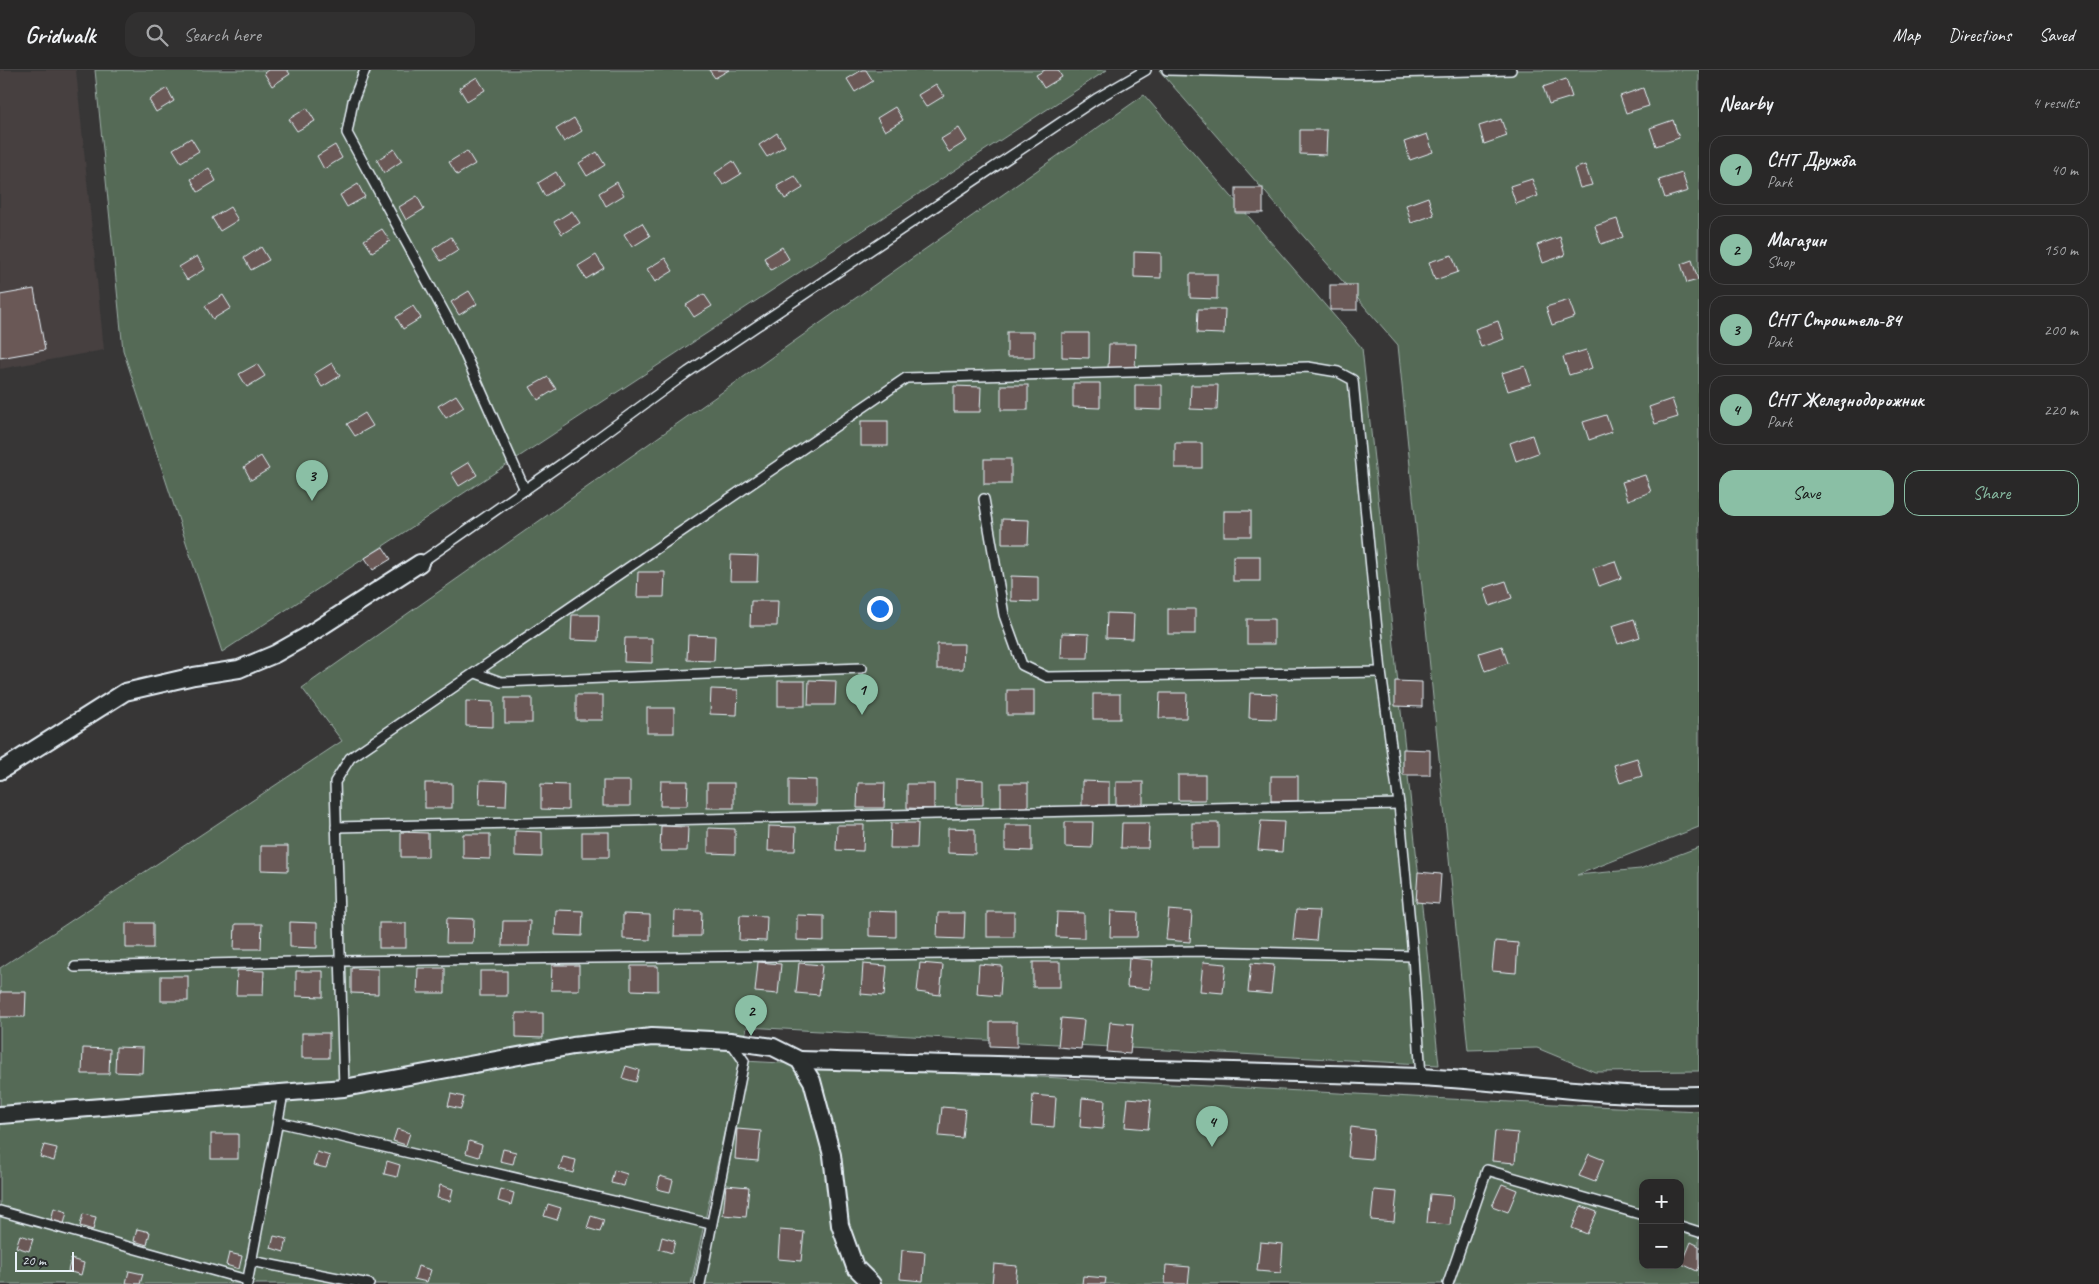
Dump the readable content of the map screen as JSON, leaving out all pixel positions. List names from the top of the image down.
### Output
{
  "scale_bar": "20 m",
  "page": {
    "header": "Gridwalk",
    "search": "Search here",
    "nav": ["Map", "Directions", "Saved"],
    "heading": ["Nearby", "4 results"],
    "list": [
      {
        "mark": "1",
        "name": "СНТ Дружба",
        "note": "Park",
        "value": "40 m"
      },
      {
        "mark": "2",
        "name": "Магазин",
        "note": "Shop",
        "value": "150 m"
      },
      {
        "mark": "3",
        "name": "СНТ Строитель-84",
        "note": "Park",
        "value": "200 m"
      },
      {
        "mark": "4",
        "name": "СНТ Железнодорожник",
        "note": "Park",
        "value": "220 m"
      }
    ],
    "buttons": ["Save", "Share"],
    "pins": [
      "3",
      "1",
      "2",
      "4"
    ],
    "map_buttons": ["+", "−"],
    "scale": "20 m"
  }
}
